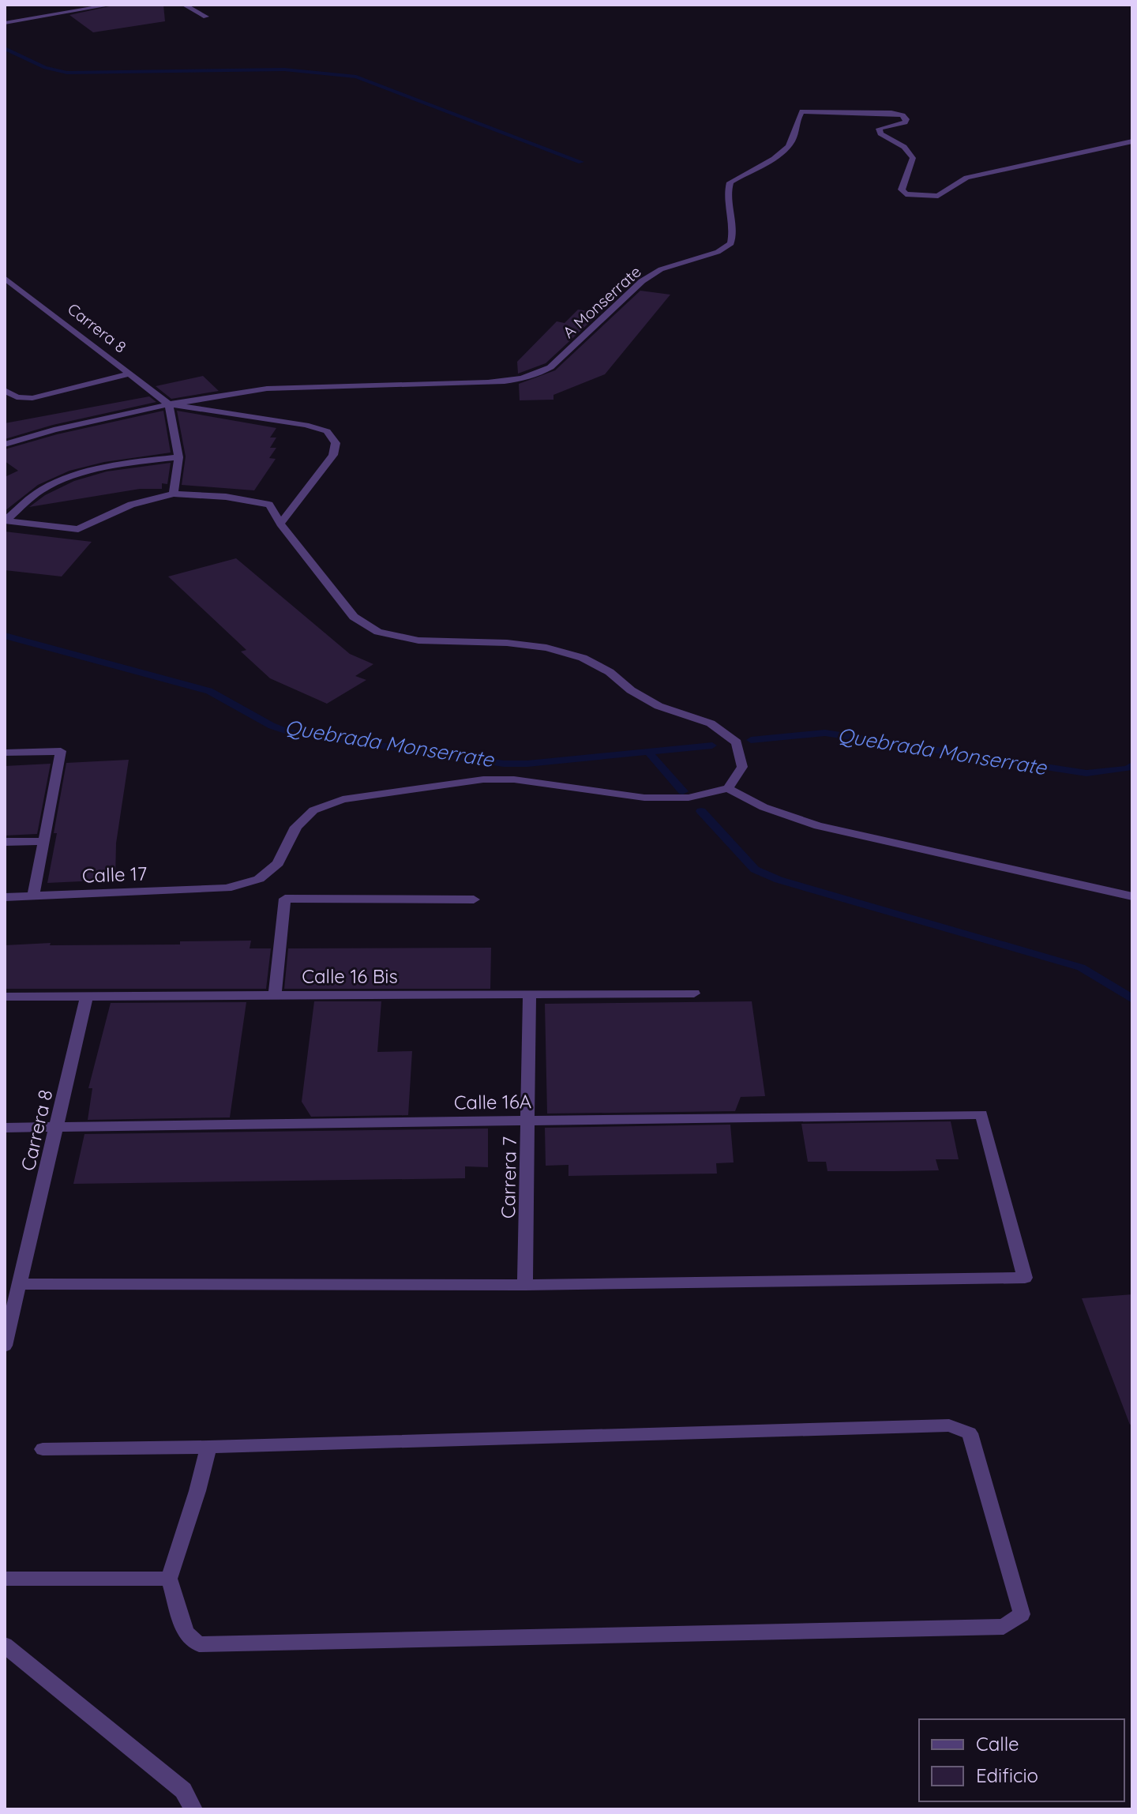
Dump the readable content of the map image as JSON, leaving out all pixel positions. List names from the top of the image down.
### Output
{
  "streets": {
    "street": [
      "A Monserrate",
      "Carrera 8",
      "Calle 17",
      "Calle 16 Bis",
      "Calle 16A",
      "Carrera 7"
    ]
  },
  "crossings": [
    ["A Monserrate", "Carrera 8"],
    ["Carrera 8", "Calle 16 Bis"],
    ["Carrera 8", "Calle 16A"],
    ["Calle 16 Bis", "Carrera 7"],
    ["Calle 16A", "Carrera 7"]
  ],
  "water": ["Quebrada Monserrate"],
  "legend": ["Calle", "Edificio"]
}
